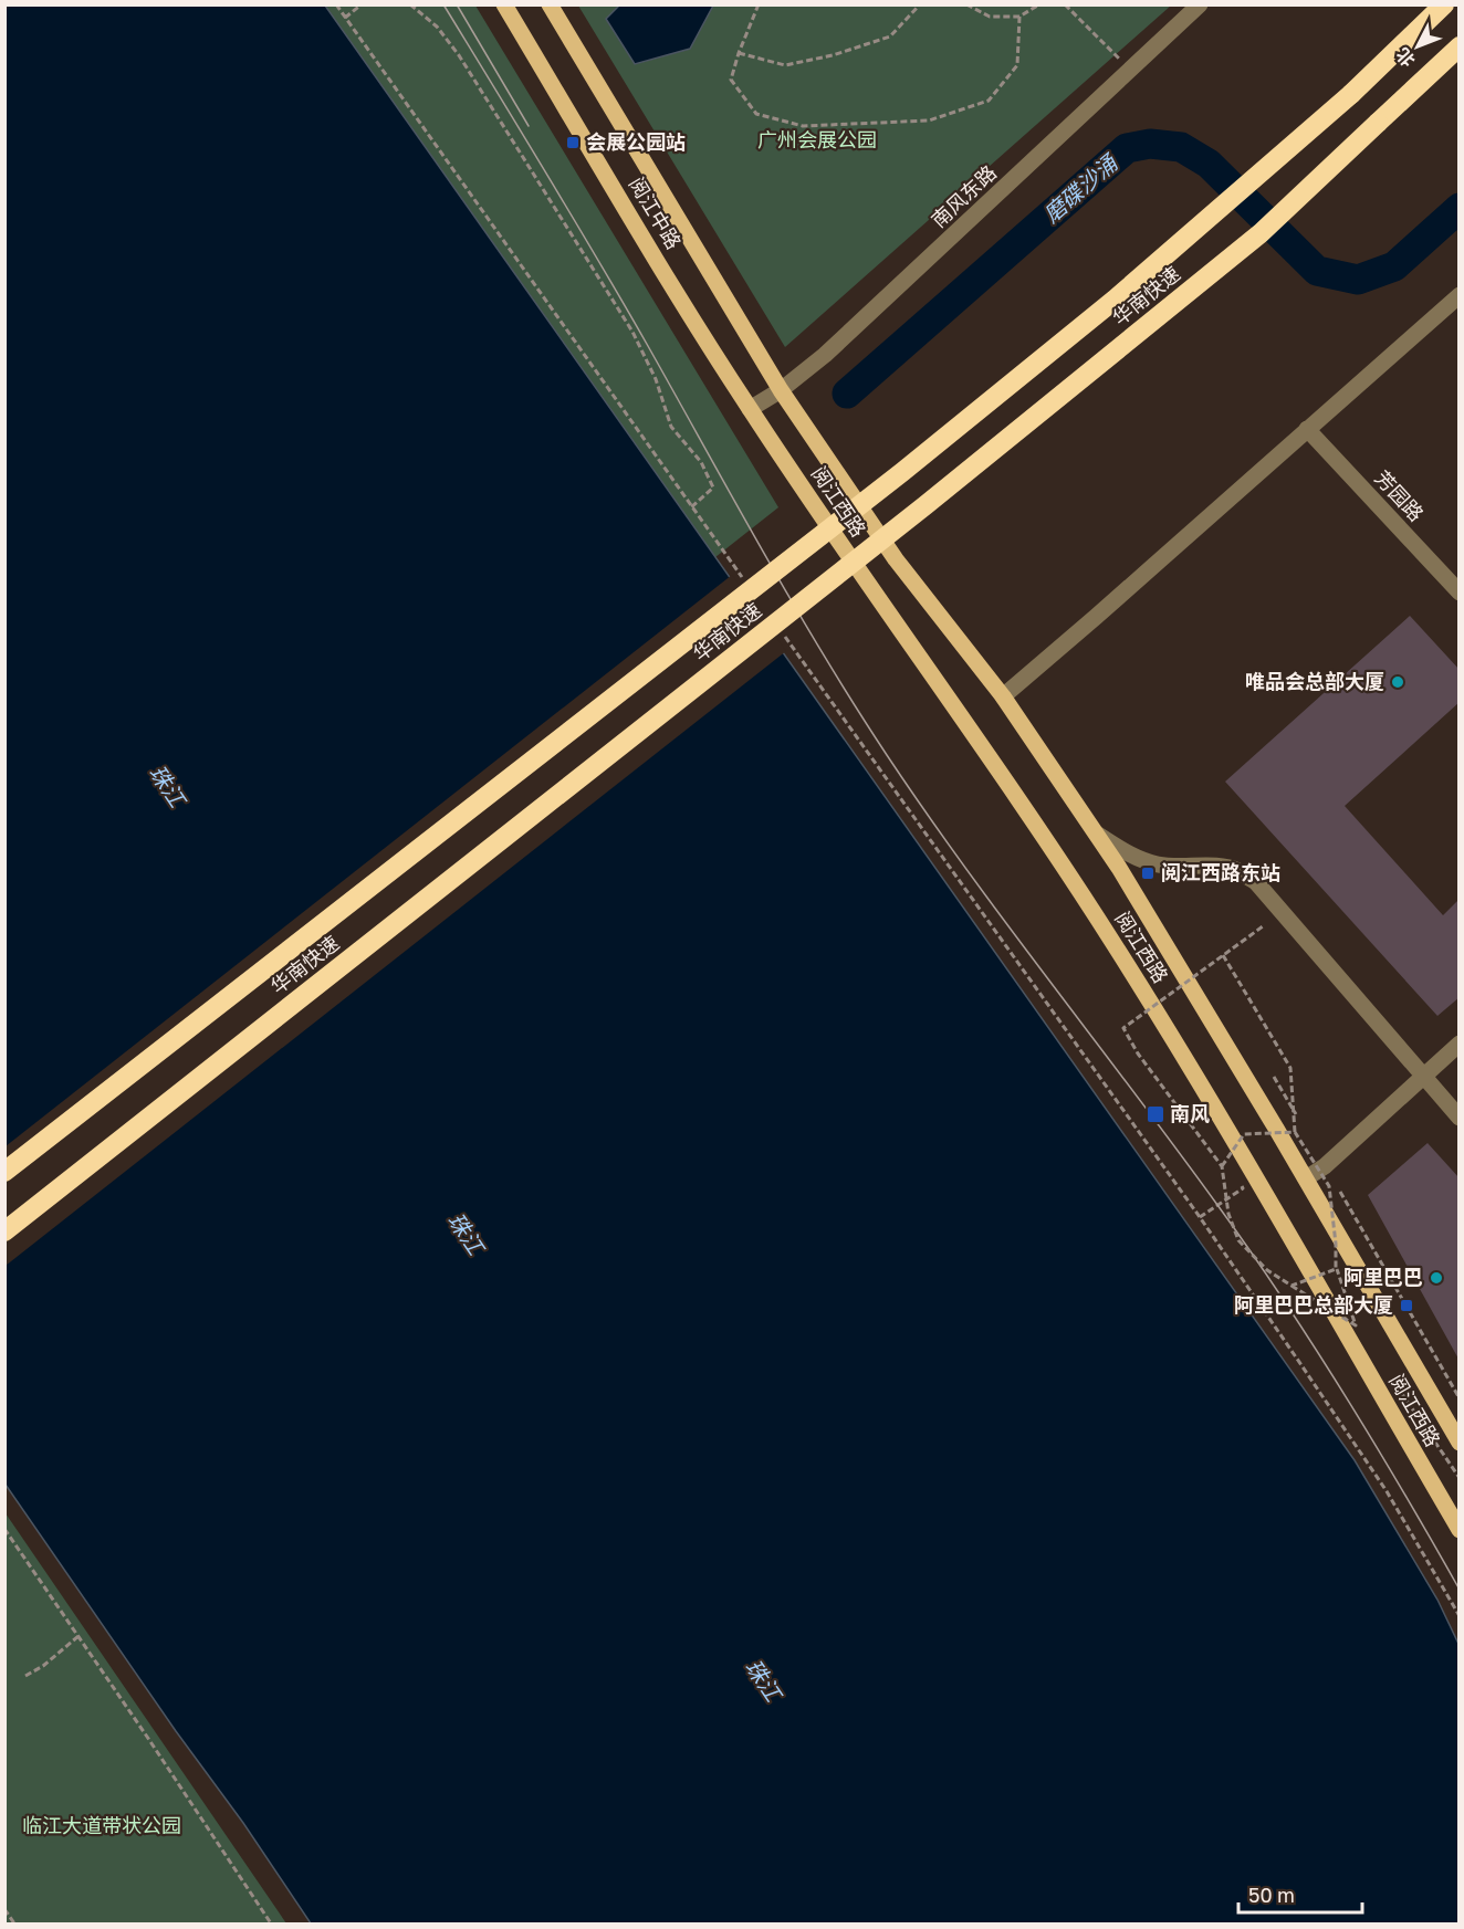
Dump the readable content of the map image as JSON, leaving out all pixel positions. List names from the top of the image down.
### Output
{
  "streets": {
    "highway": ["华南快速"],
    "main road": ["阅江中路", "阅江西路"],
    "street": ["南风东路", "芳园路"]
  },
  "crossings": [
    ["南风东路", "阅江中路"],
    ["南风东路", "阅江西路"],
    ["阅江中路", "阅江西路"]
  ],
  "water": ["磨碟沙涌", "珠江"],
  "parks": ["广州会展公园", "临江大道带状公园"],
  "places": {
    "transit": [
      "会展公园站",
      "阅江西路东站",
      "南风",
      "阿里巴巴总部大厦"
    ],
    "other": ["唯品会总部大厦", "阿里巴巴"]
  },
  "scale_bar": "50 m",
  "north": "bottom left"
}
